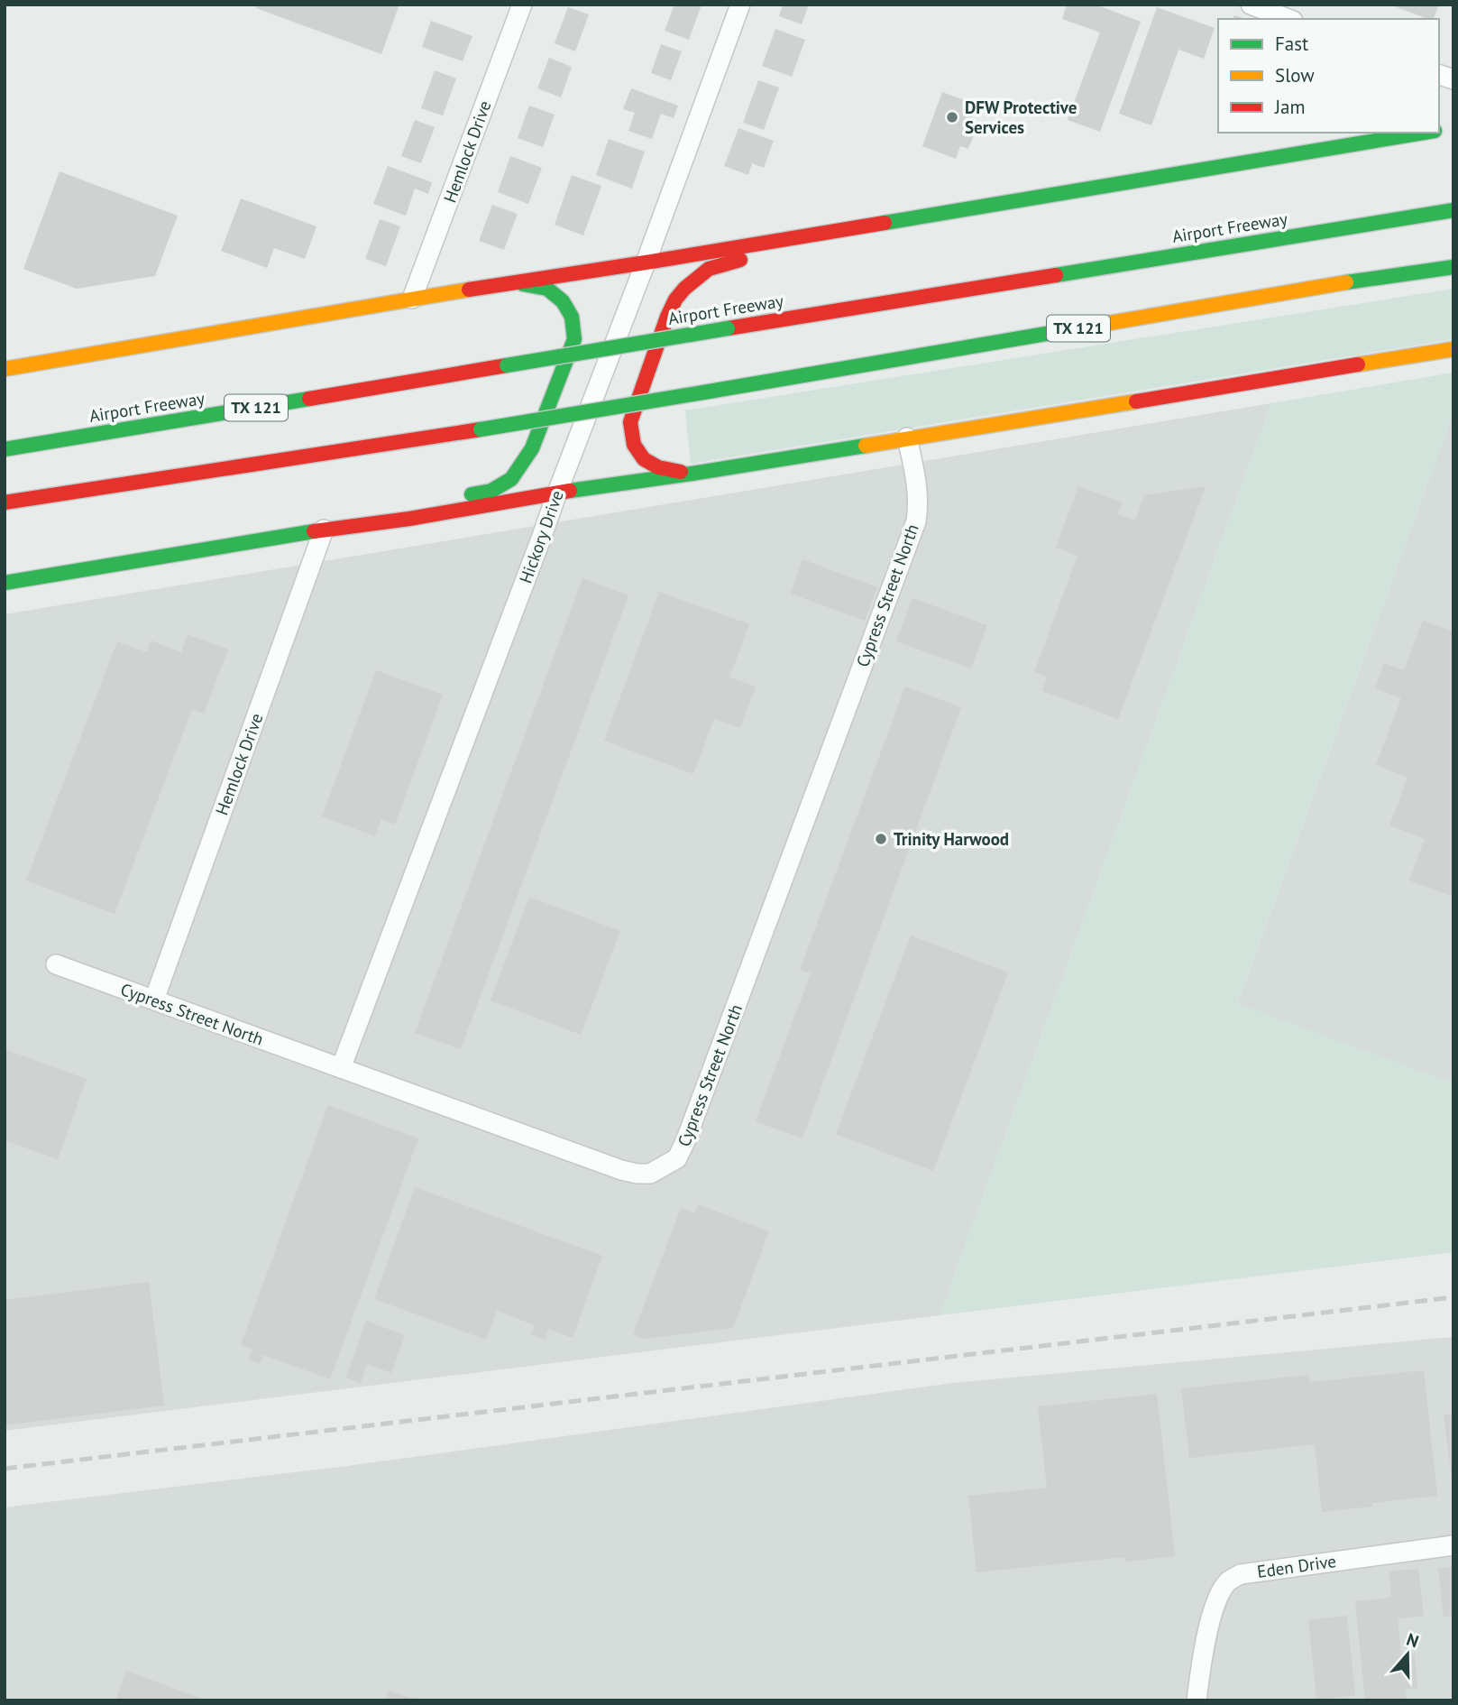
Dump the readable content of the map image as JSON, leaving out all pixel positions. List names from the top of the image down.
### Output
{
  "streets": {
    "main road": ["Airport Freeway", "TX 121"],
    "street": [
      "Hemlock Drive",
      "Hickory Drive",
      "Cypress Street North",
      "Eden Drive"
    ]
  },
  "crossings": [
    ["Hemlock Drive", "Cypress Street North"],
    ["Hickory Drive", "Cypress Street North"]
  ],
  "places": ["DFW Protective Services", "Trinity Harwood"],
  "legend": ["Fast", "Slow", "Jam"],
  "north": "top"
}
